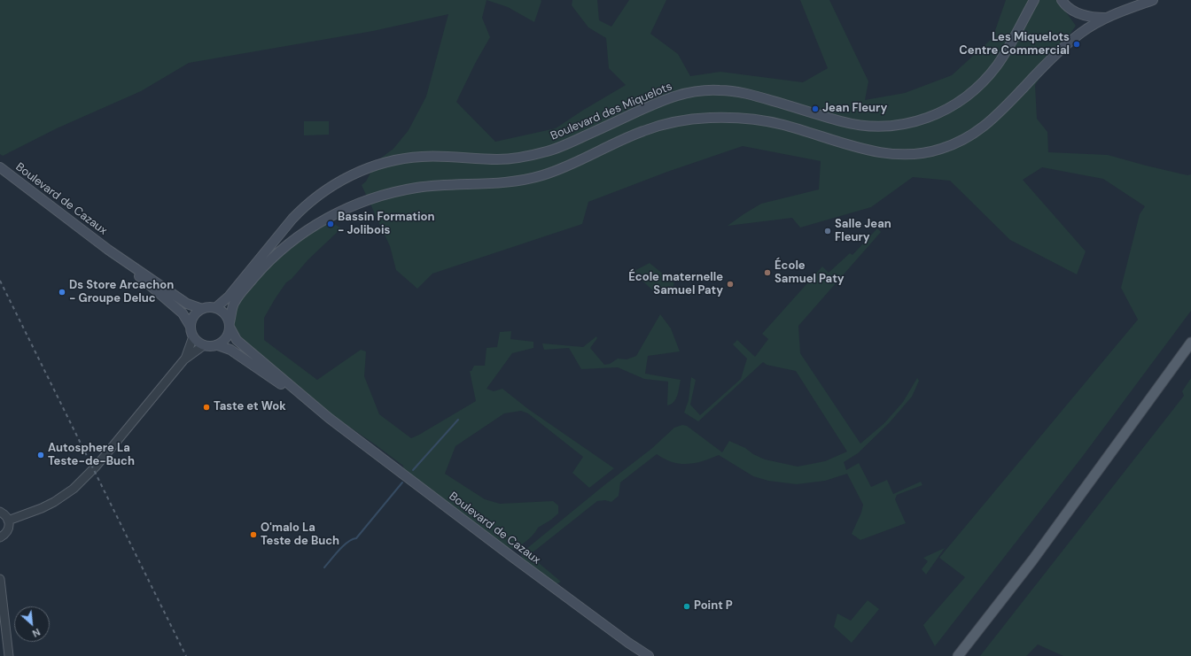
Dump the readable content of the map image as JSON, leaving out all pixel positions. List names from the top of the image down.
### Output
{
  "streets": {
    "main road": ["Boulevard des Miquelots", "Boulevard de Cazaux"]
  },
  "crossings": [
    ["Boulevard des Miquelots", "Boulevard de Cazaux"]
  ],
  "places": [
    "Les Miquelots Centre Commercial",
    "Jean Fleury",
    "Bassin Formation - Jolibois",
    "Salle Jean Fleury",
    "École Samuel Paty",
    "École maternelle Samuel Paty",
    "Ds Store Arcachon - Groupe Deluc",
    "Taste et Wok",
    "Autosphere La Teste-de-Buch",
    "O'malo La Teste de Buch",
    "Point P"
  ],
  "north": "bottom right"
}
